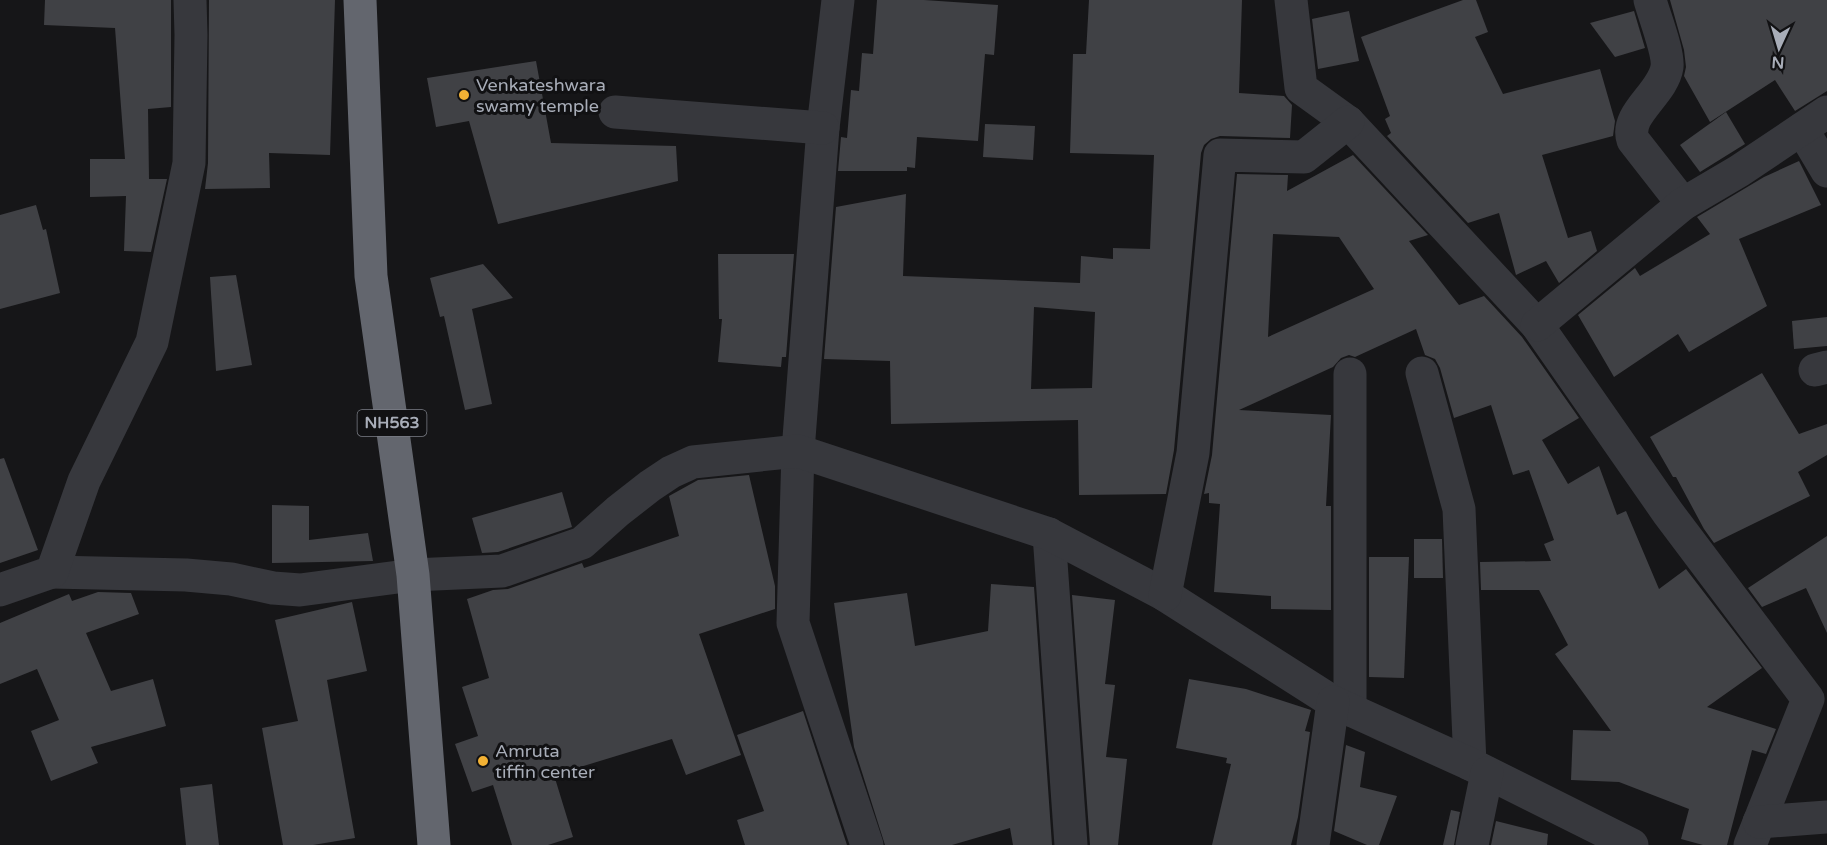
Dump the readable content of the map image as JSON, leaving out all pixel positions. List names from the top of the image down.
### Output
{
  "streets": {
    "highway": ["NH563"]
  },
  "places": ["Venkateshwara swamy temple", "Amruta tiffin center"],
  "north": "bottom"
}
